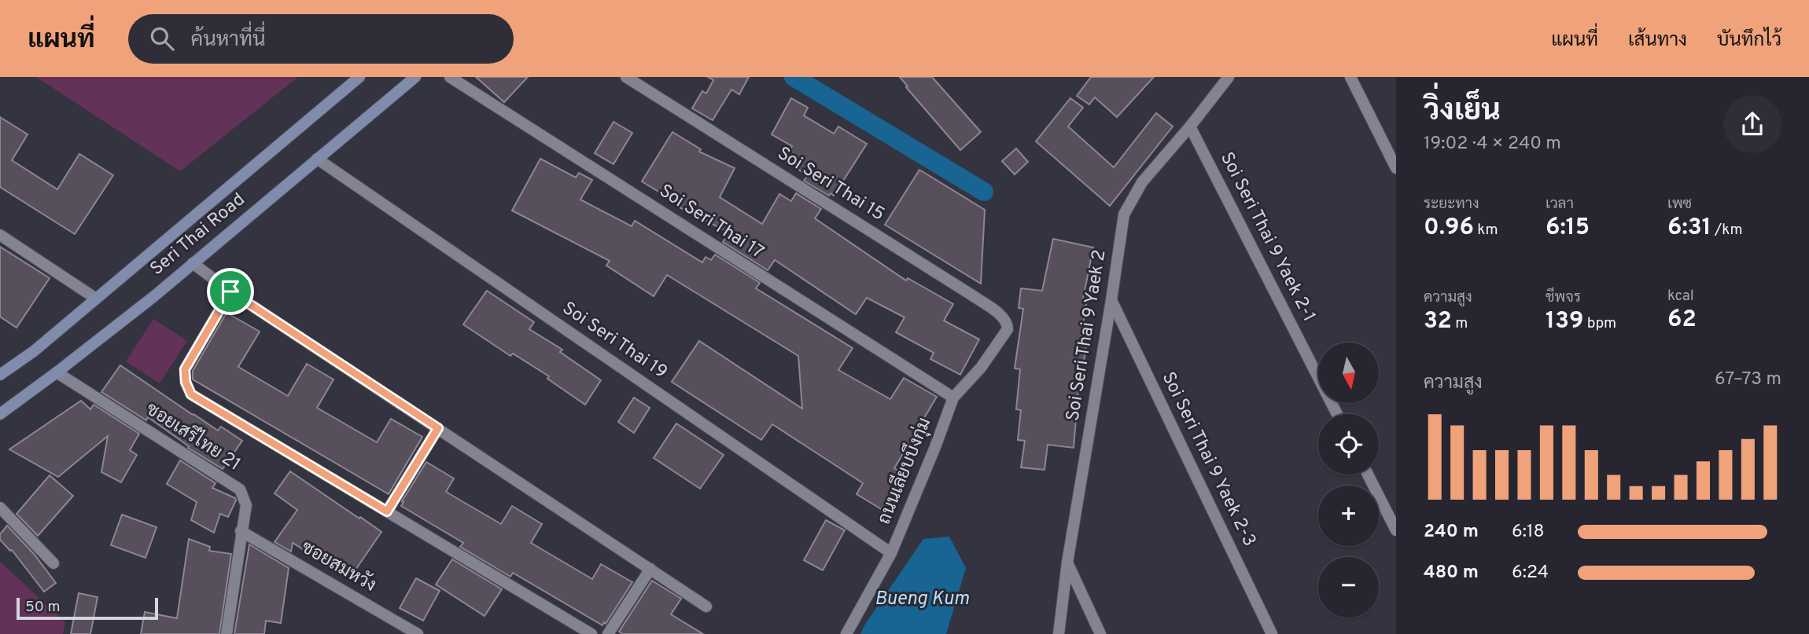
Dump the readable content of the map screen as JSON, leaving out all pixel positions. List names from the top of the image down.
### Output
{
  "streets": {
    "main road": ["Seri Thai Road"],
    "street": [
      "Soi Seri Thai 15",
      "Soi Seri Thai 17",
      "Soi Seri Thai 9 Yaek 2-1",
      "Soi Seri Thai 9 Yaek 2",
      "Soi Seri Thai 19",
      "ซอยเสรีไทย 21",
      "Soi Seri Thai 9 Yaek 2-3",
      "ถนนเลียบบึงกุ่ม",
      "ซอยสมหวัง"
    ]
  },
  "crossings": [
    ["Soi Seri Thai 15", "ถนนเลียบบึงกุ่ม"],
    ["Soi Seri Thai 17", "ถนนเลียบบึงกุ่ม"],
    ["Seri Thai Road", "Soi Seri Thai 19"],
    ["Seri Thai Road", "ซอยเสรีไทย 21"],
    ["Soi Seri Thai 9 Yaek 2-1", "Soi Seri Thai 9 Yaek 2"],
    ["Soi Seri Thai 9 Yaek 2", "Soi Seri Thai 9 Yaek 2-3"],
    ["Soi Seri Thai 19", "ถนนเลียบบึงกุ่ม"],
    ["ซอยเสรีไทย 21", "ซอยสมหวัง"]
  ],
  "water": ["Bueng Kum"],
  "scale_bar": "50 m",
  "north": "bottom",
  "page": {
    "header": "แผนที่",
    "search": "ค้นหาที่นี่",
    "nav": ["แผนที่", "เส้นทาง", "บันทึกไว้"],
    "heading": ["วิ่งเย็น", "19:02 · 4 × 240 m"],
    "stats": [
      ["ระยะทาง", "0.96 km"],
      ["เวลา", "6:15"],
      ["เพซ", "6:31 /km"],
      ["ความสูง", "32 m"],
      ["ชีพจร", "139 bpm"],
      ["kcal", "62"]
    ],
    "map_buttons": ["+", "−"],
    "chart": ["ความสูง", "67–73 m"],
    "list": [
      {
        "name": "240 m",
        "note": "6:18"
      },
      {
        "name": "480 m",
        "note": "6:24"
      }
    ],
    "scale": "50 m"
  }
}
